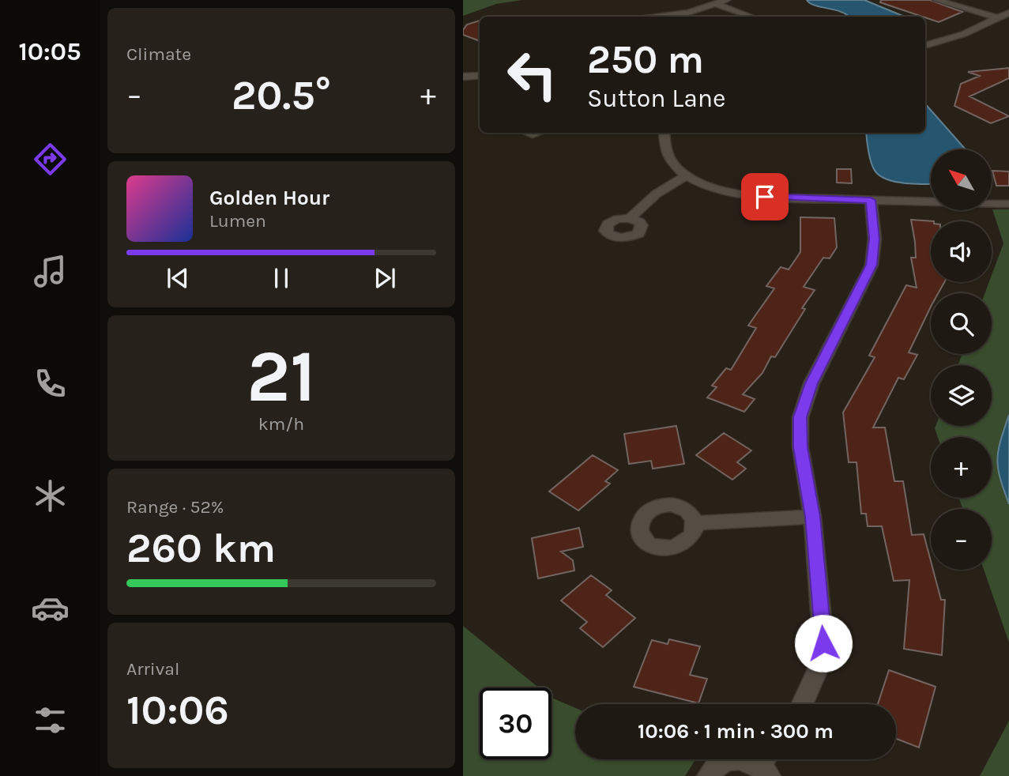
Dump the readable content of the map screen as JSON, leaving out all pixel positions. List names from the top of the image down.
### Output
{
  "north": "top left",
  "page": {
    "tabs": "10:05",
    "tile": [
      "Climate",
      ["21", "km/h"],
      ["Range · 52%", "260 km"],
      ["Arrival", "10:06"]
    ],
    "turn": ["250 m", "Sutton Lane"],
    "heat": ["−", "20.5°", "+"],
    "map_buttons": ["+", "−"],
    "song": ["Golden Hour", "Lumen"],
    "limit": "30",
    "trip": "10:06 · 1 min · 300 m"
  }
}
